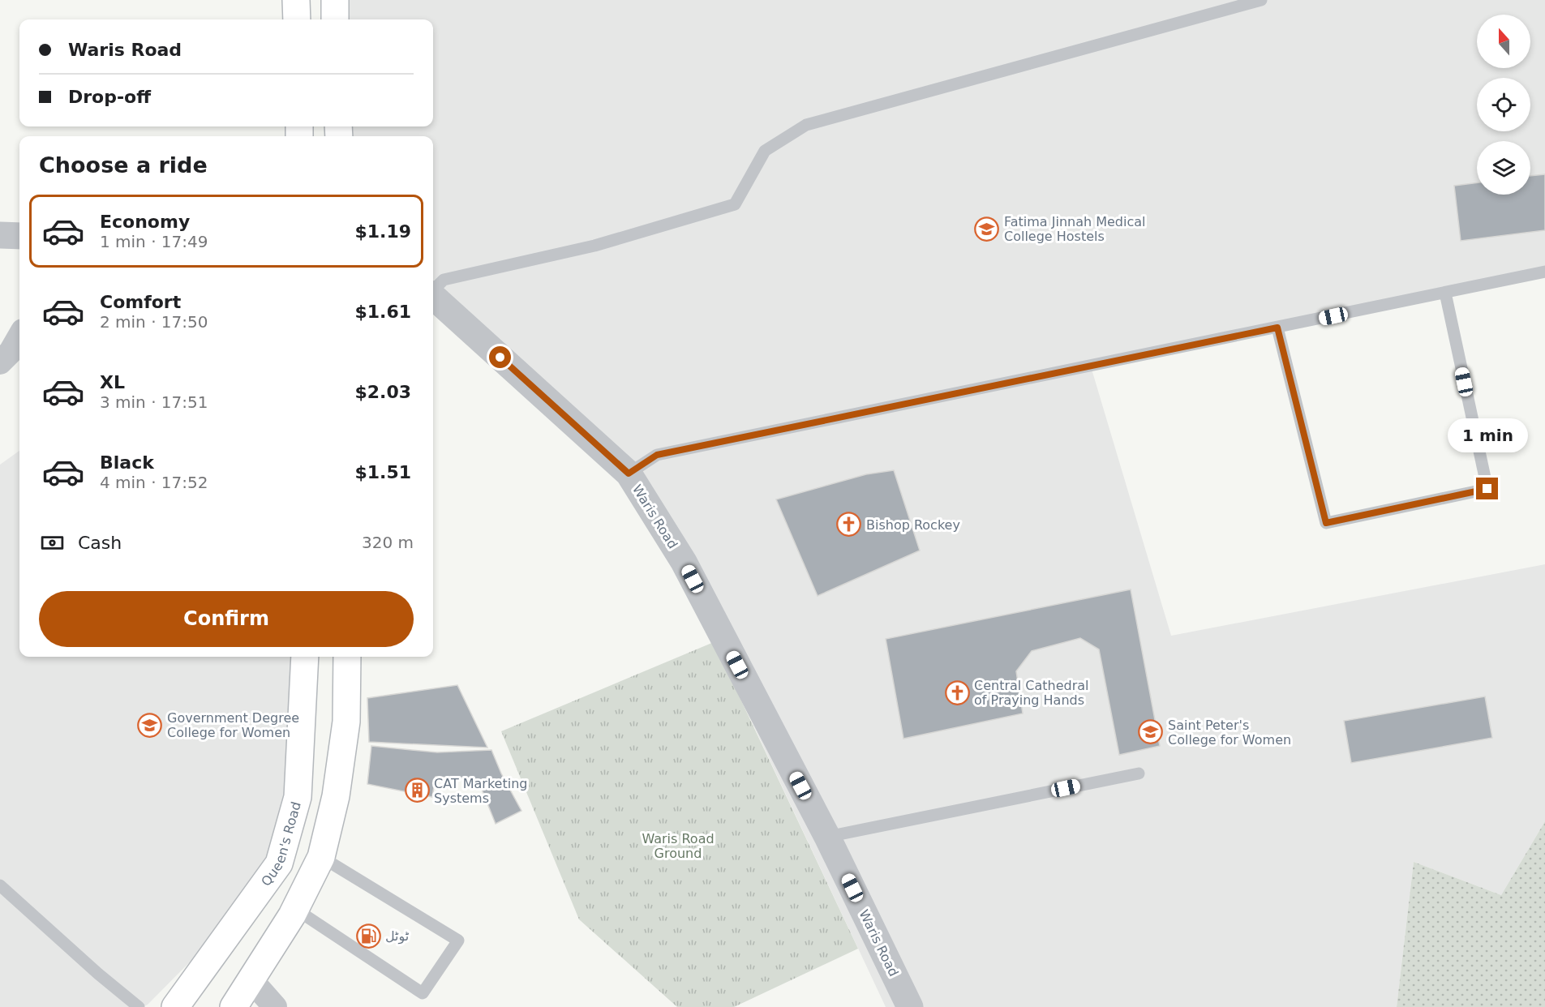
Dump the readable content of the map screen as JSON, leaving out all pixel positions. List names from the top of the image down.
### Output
{
  "streets": {
    "main road": ["Queen's Road"],
    "street": ["Waris Road"]
  },
  "parks": ["Waris Road Ground"],
  "places": {
    "school or university": ["Fatima Jinnah Medical College Hostels", "Government Degree College for Women", "Saint Peter's College for Women"],
    "church": ["Bishop Rockey", "Central Cathedral of Praying Hands"],
    "building": ["CAT Marketing Systems"],
    "fuel station": ["ٹوٹل"]
  },
  "north": "top",
  "page": {
    "banner": ["Waris Road", "Drop-off"],
    "heading": "Choose a ride",
    "list": [
      {
        "name": "Economy",
        "note": "1 min · 17:49",
        "value": "$1.19"
      },
      {
        "name": "Comfort",
        "note": "2 min · 17:50",
        "value": "$1.61"
      },
      {
        "name": "XL",
        "note": "3 min · 17:51",
        "value": "$2.03"
      },
      {
        "name": "Black",
        "note": "4 min · 17:52",
        "value": "$1.51"
      }
    ],
    "bubble": "1 min",
    "pay": ["Cash", "320 m"],
    "buttons": "Confirm"
  }
}
